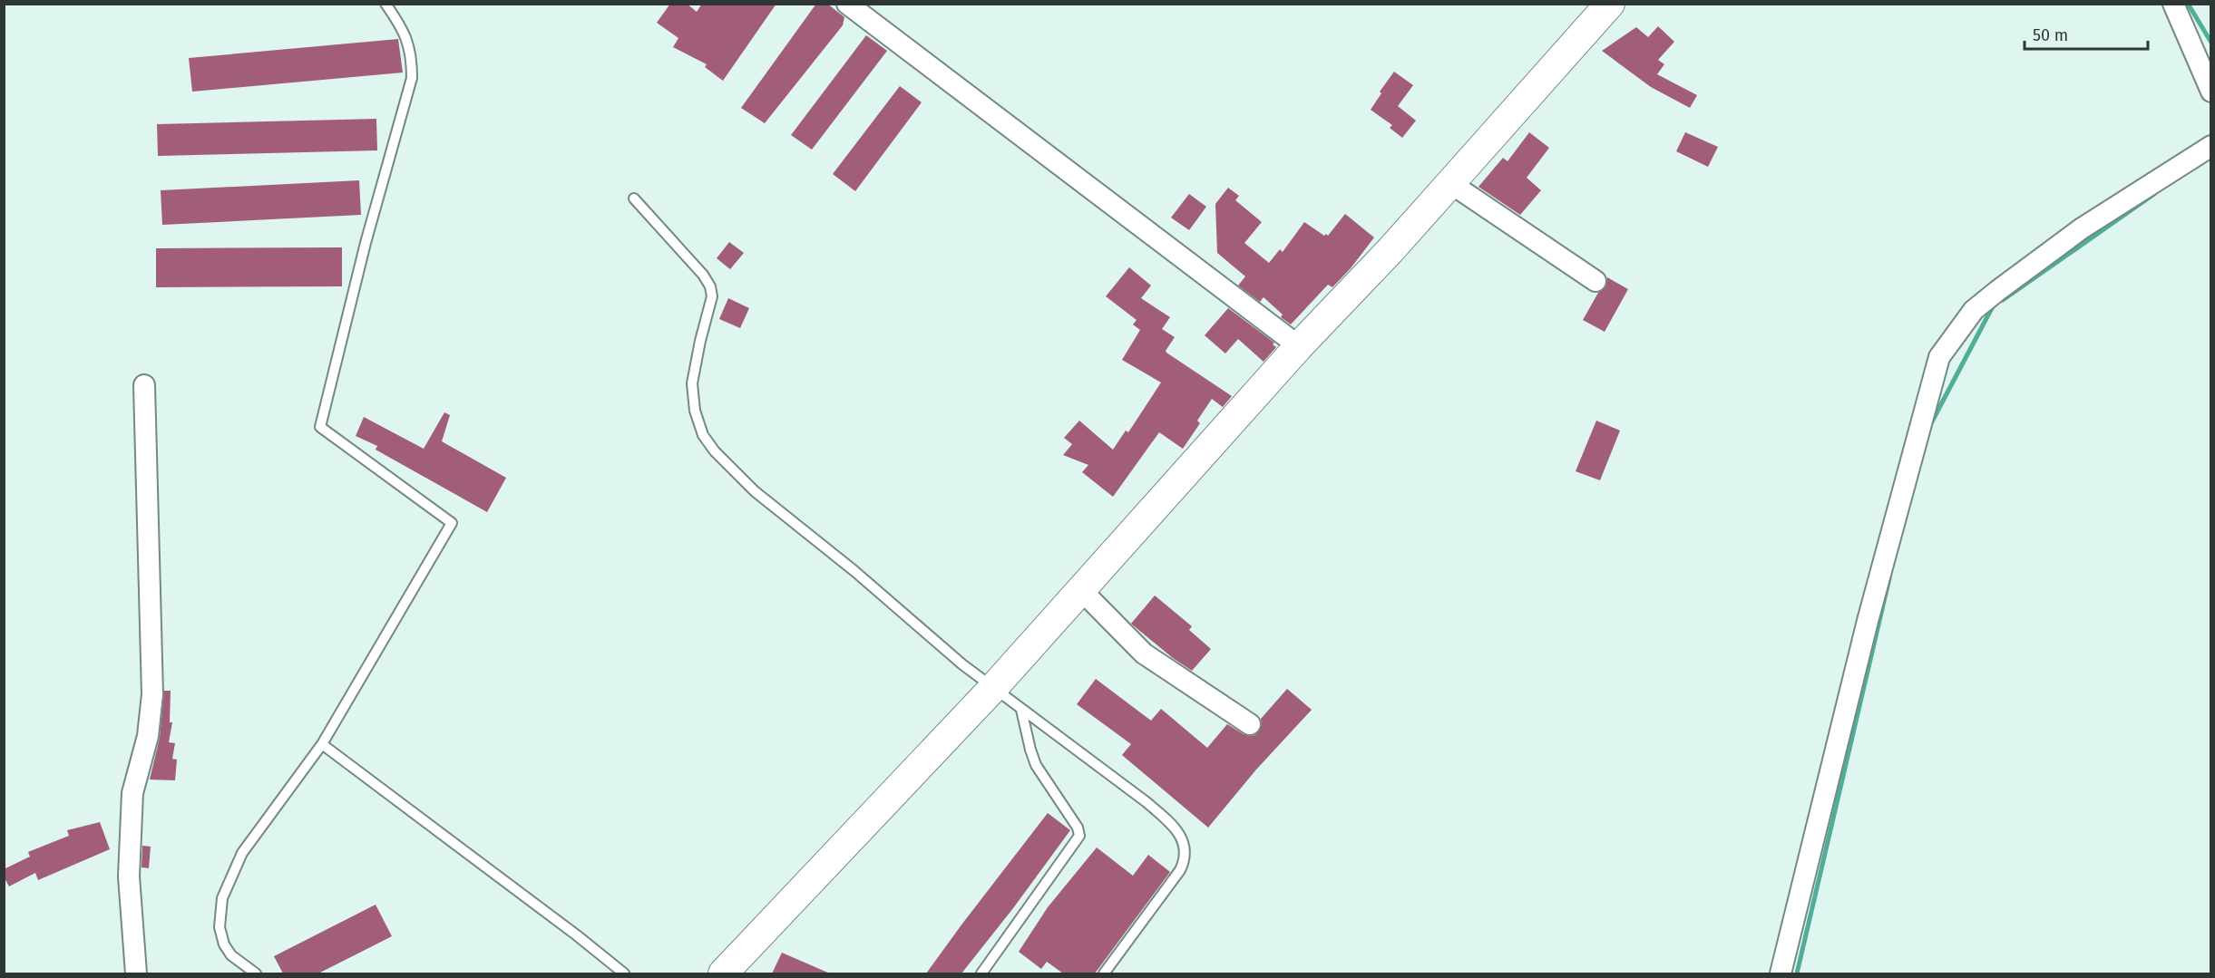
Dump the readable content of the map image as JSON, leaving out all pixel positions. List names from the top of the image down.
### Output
{
  "scale_bar": "50 m"
}
